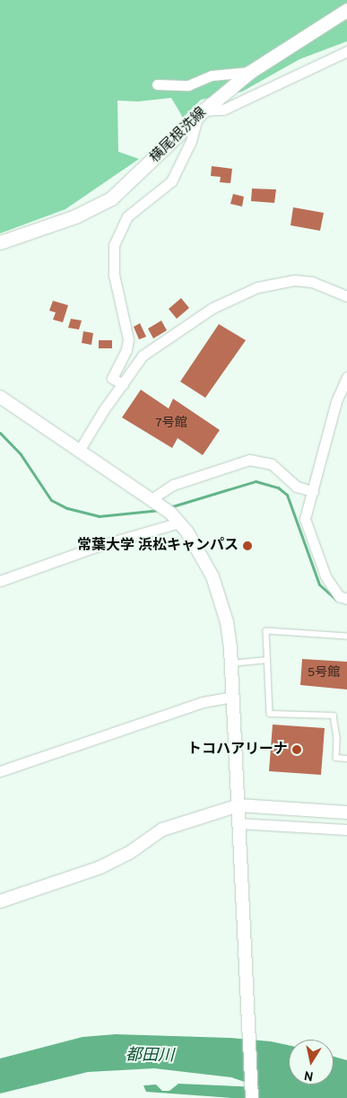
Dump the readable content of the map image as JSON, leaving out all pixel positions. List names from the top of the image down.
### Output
{
  "streets": {
    "main road": ["横尾根洗線"]
  },
  "water": ["都田川"],
  "places": ["常葉大学 浜松キャンパス", "トコハアリーナ"],
  "house_numbers": ["7号館", "5号館"],
  "north": "bottom"
}
